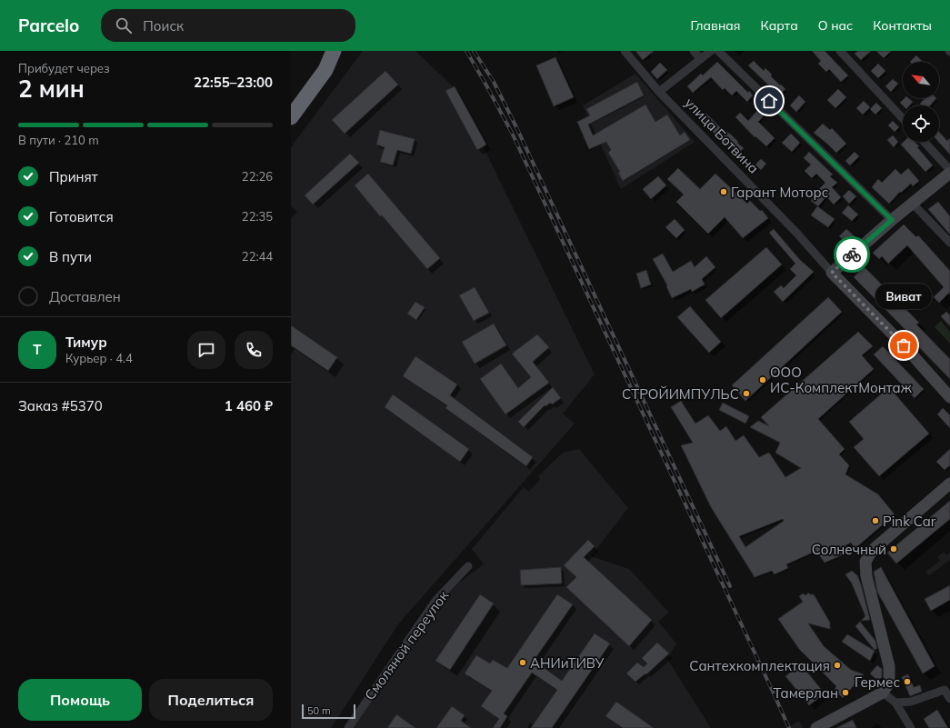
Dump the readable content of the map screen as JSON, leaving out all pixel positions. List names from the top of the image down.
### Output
{
  "streets": {
    "street": ["улица Ботвина", "Смоляной переулок"]
  },
  "places": [
    "Гарант Моторс",
    "Виват",
    "ООО ИС-КомплектМонтаж",
    "СТРОЙИМПУЛЬС",
    "Pink Car",
    "Солнечный",
    "АНИиТИВУ",
    "Сантехкомплектация",
    "Гермес",
    "Тамерлан"
  ],
  "scale_bar": "50 m",
  "north": "top left",
  "page": {
    "header": "Parcelo",
    "search": "Поиск",
    "nav": [
      "Главная",
      "Карта",
      "О нас",
      "Контакты"
    ],
    "heading": ["2 мин", "Прибудет через", "22:55–23:00"],
    "panel": [
      "Тимур",
      "Курьер · 4.4",
      "Заказ #5370",
      "1 460 ₽"
    ],
    "bar": "В пути · 210 m",
    "list": [
      ["Принят", "22:26"],
      ["Готовится", "22:35"],
      ["В пути", "22:44"],
      "Доставлен"
    ],
    "bubble": "Виват",
    "round": "Т",
    "buttons": ["Помощь", "Поделиться"],
    "scale": "50 m"
  }
}
